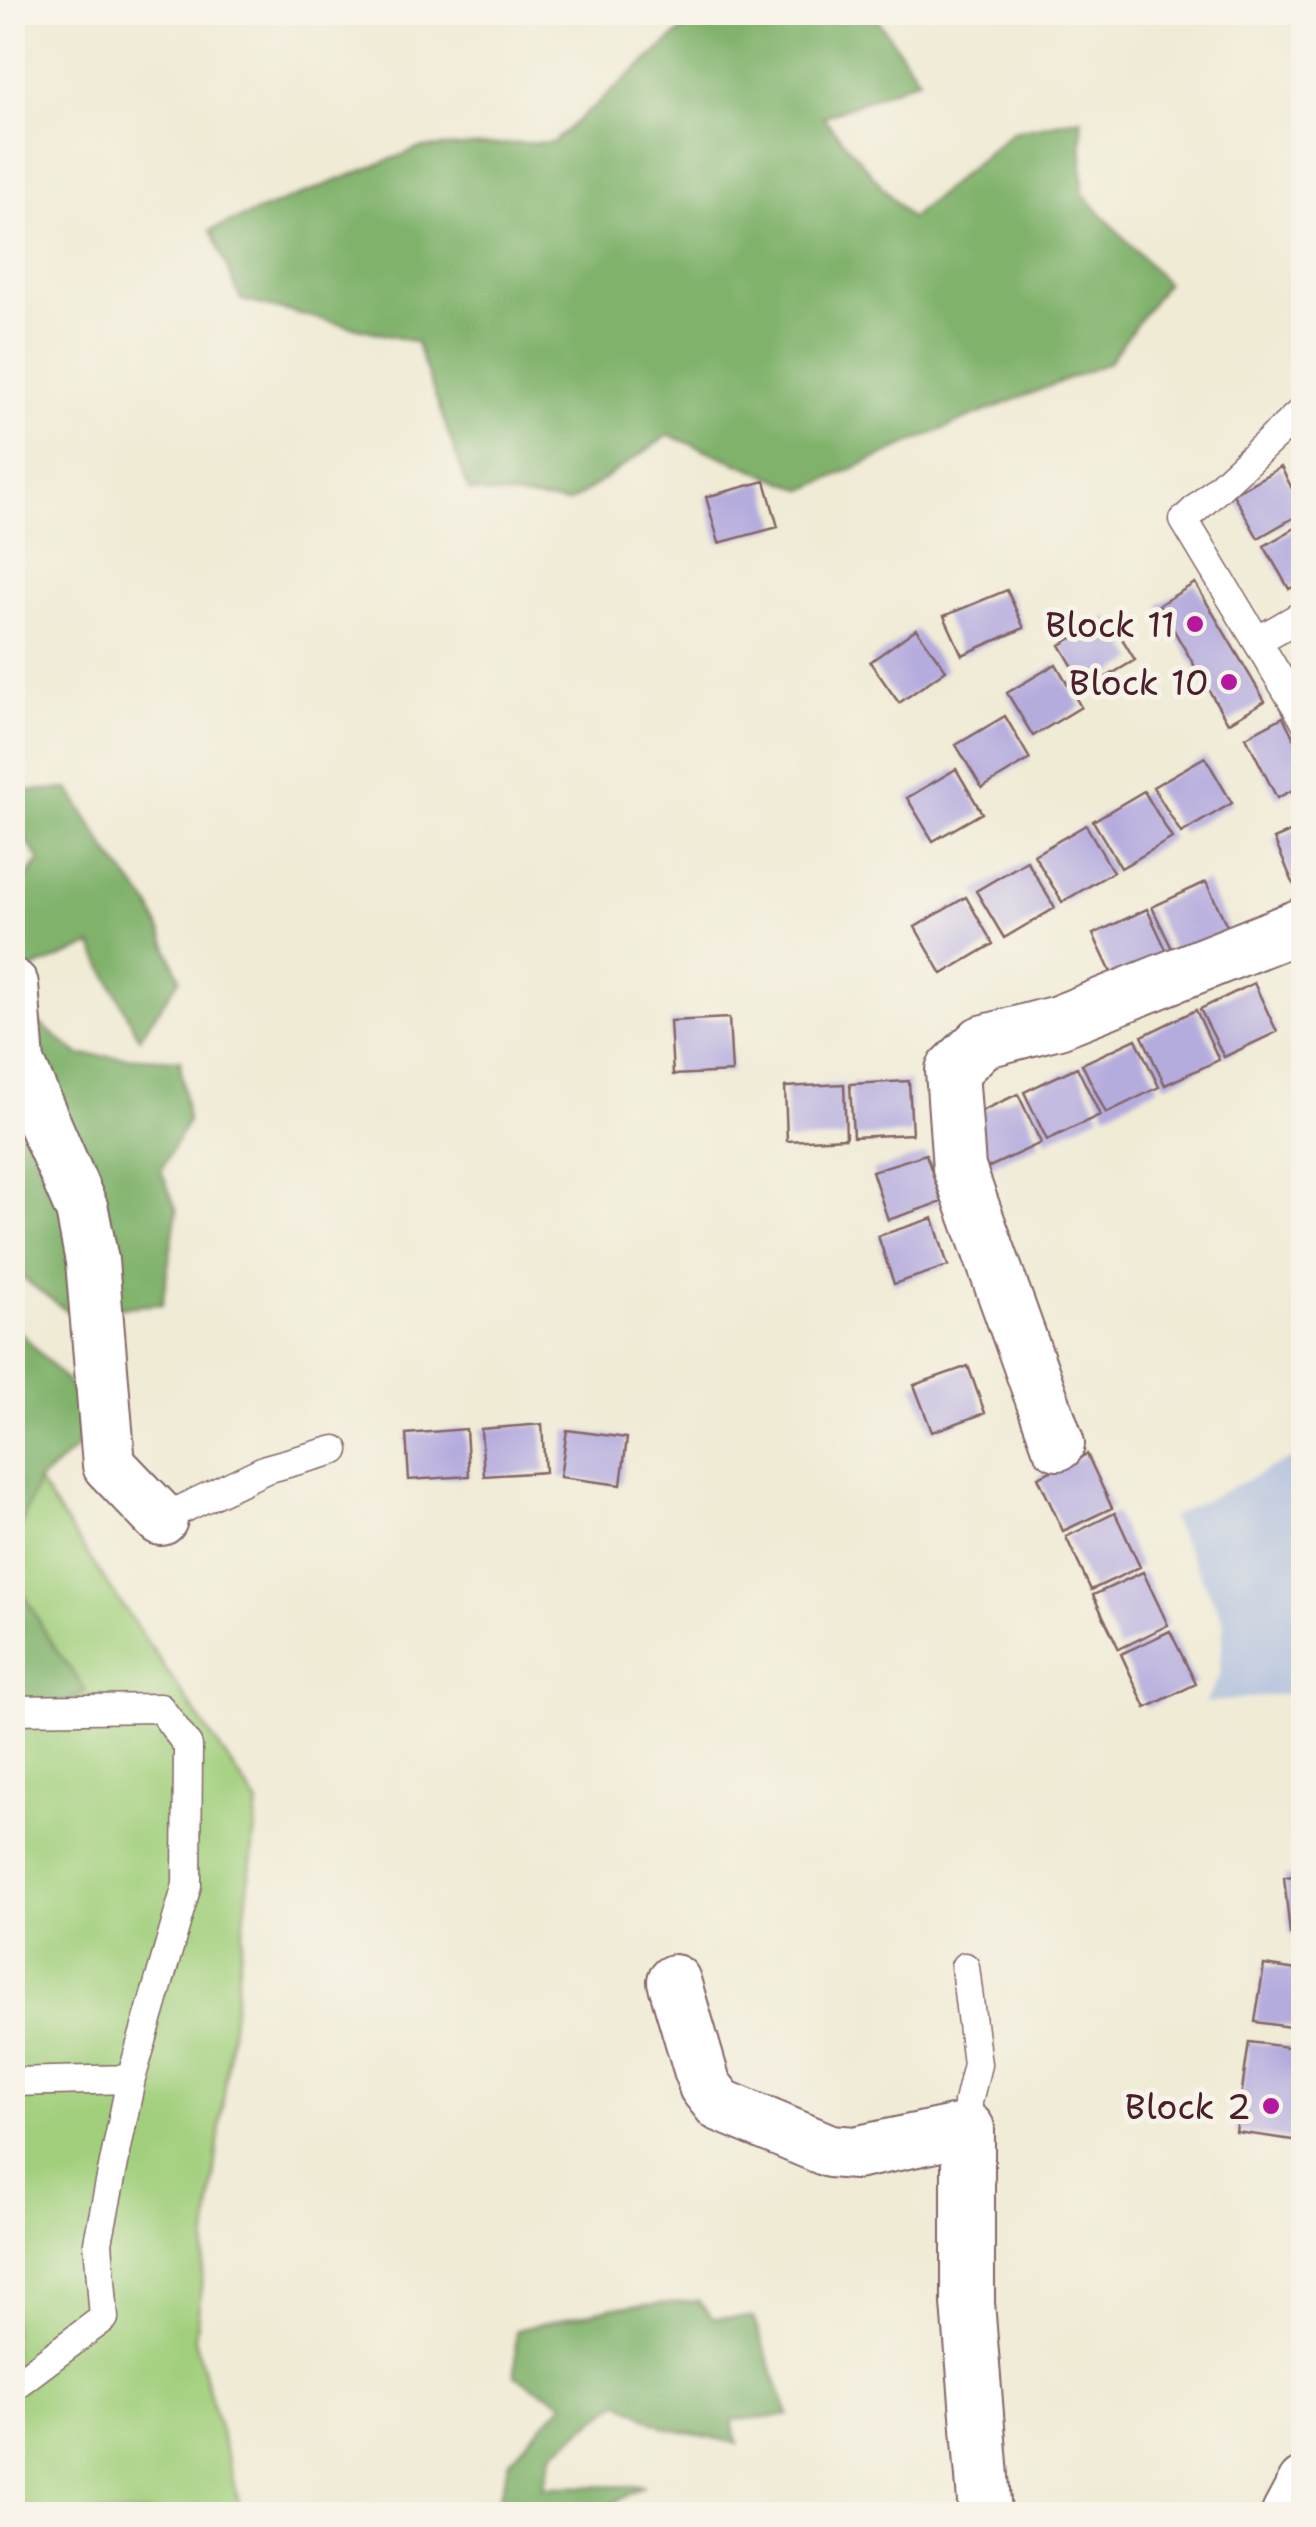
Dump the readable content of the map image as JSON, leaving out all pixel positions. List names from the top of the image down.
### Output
{
  "places": ["Block 11", "Block 10", "Block 2"]
}
